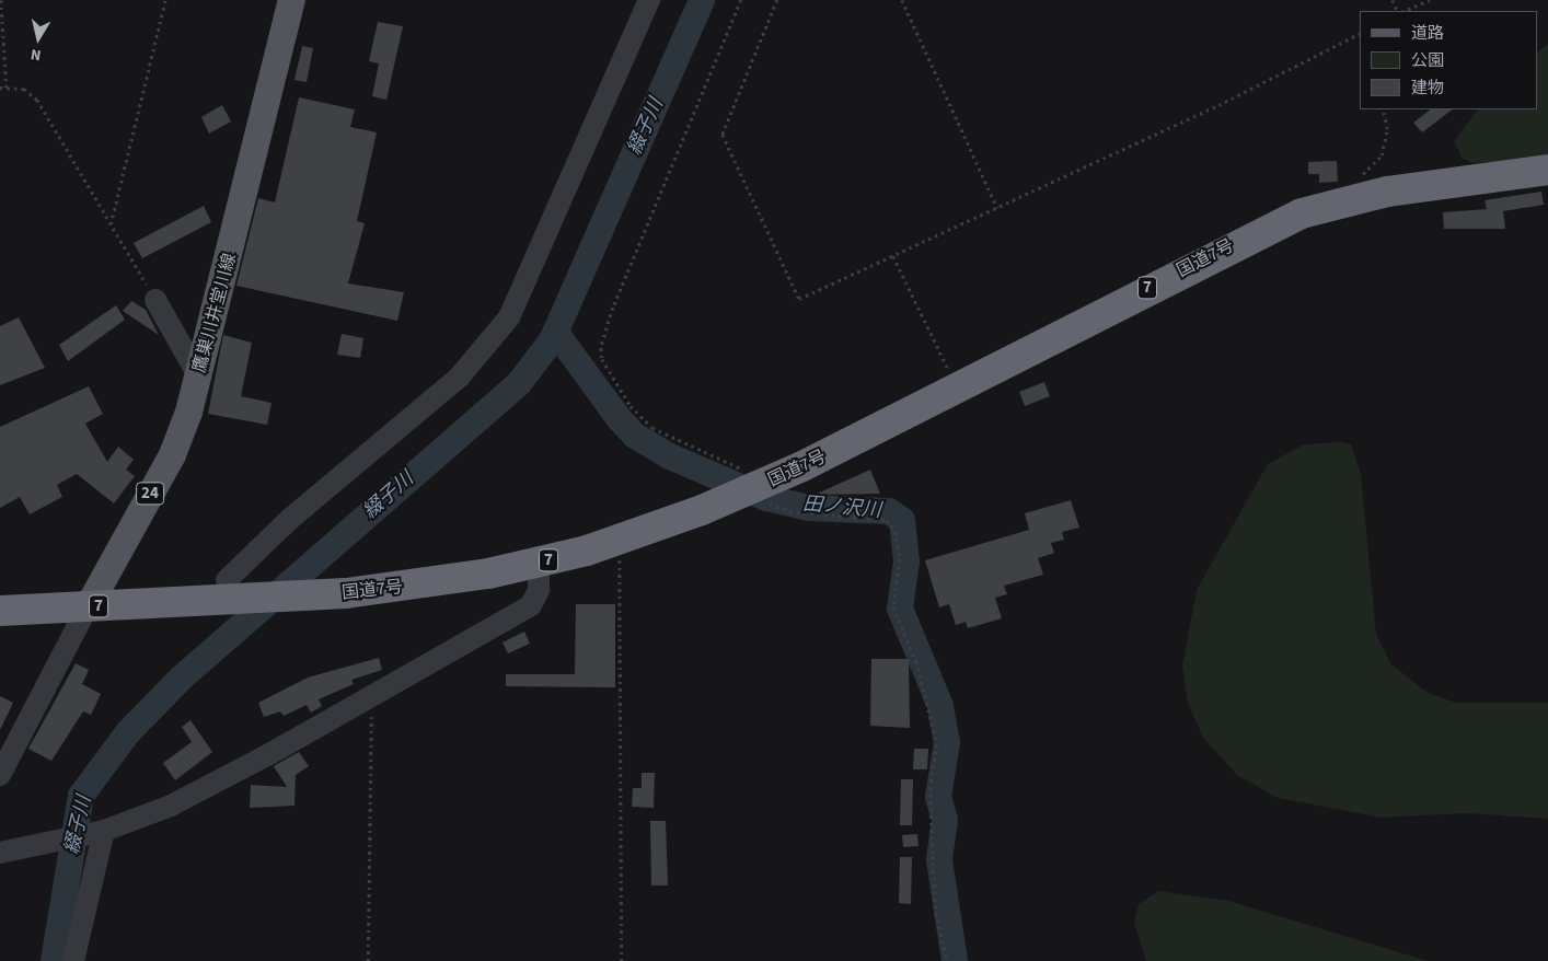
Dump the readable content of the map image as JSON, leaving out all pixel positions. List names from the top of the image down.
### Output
{
  "streets": {
    "highway": ["国道7号", "7"],
    "main road": ["鷹巣川井堂川線", "24"]
  },
  "crossings": [
    ["国道7号", "鷹巣川井堂川線"]
  ],
  "water": ["綴子川", "田ノ沢川"],
  "legend": ["道路", "公園", "建物"],
  "north": "bottom"
}
